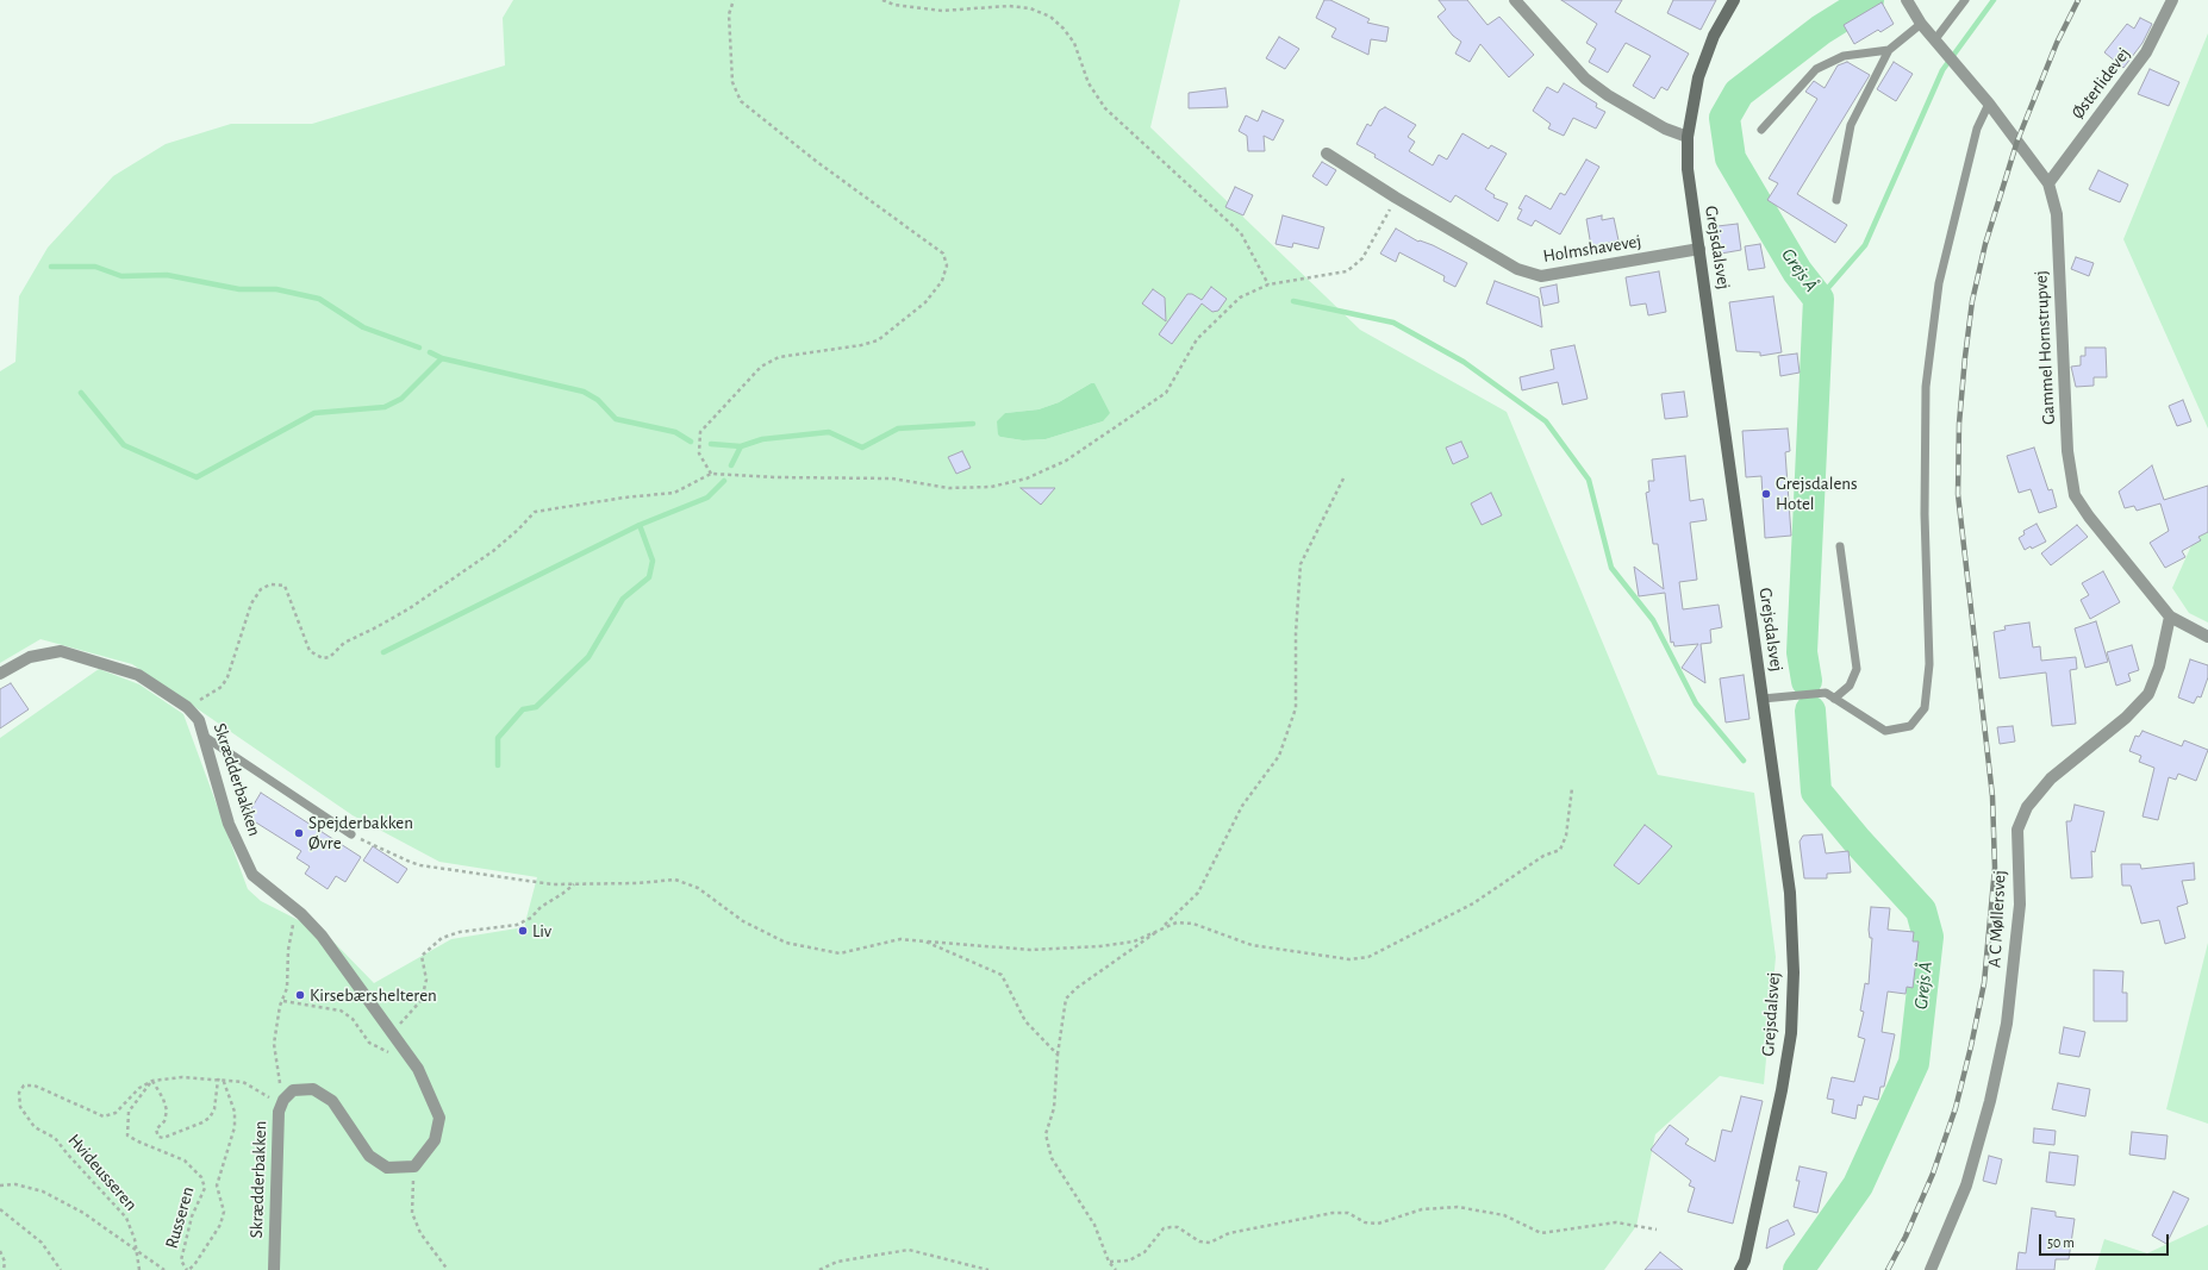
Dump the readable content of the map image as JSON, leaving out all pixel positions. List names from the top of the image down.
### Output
{
  "streets": {
    "street": [
      "Østerlidevej",
      "Grejsdalsvej",
      "Holmshavevej",
      "Gammel Hornstrupvej",
      "Skrædderbakken",
      "A C Møllersvej"
    ],
    "path": ["Hvideusseren", "Russeren"]
  },
  "crossings": [
    ["Østerlidevej", "Gammel Hornstrupvej"],
    ["Grejsdalsvej", "Holmshavevej"],
    ["Gammel Hornstrupvej", "A C Møllersvej"],
    ["Hvideusseren", "Russeren"]
  ],
  "water": ["Grejs Å"],
  "places": [
    "Grejsdalens Hotel",
    "Spejderbakken Øvre",
    "Liv",
    "Kirsebærshelteren"
  ],
  "scale_bar": "50 m"
}
